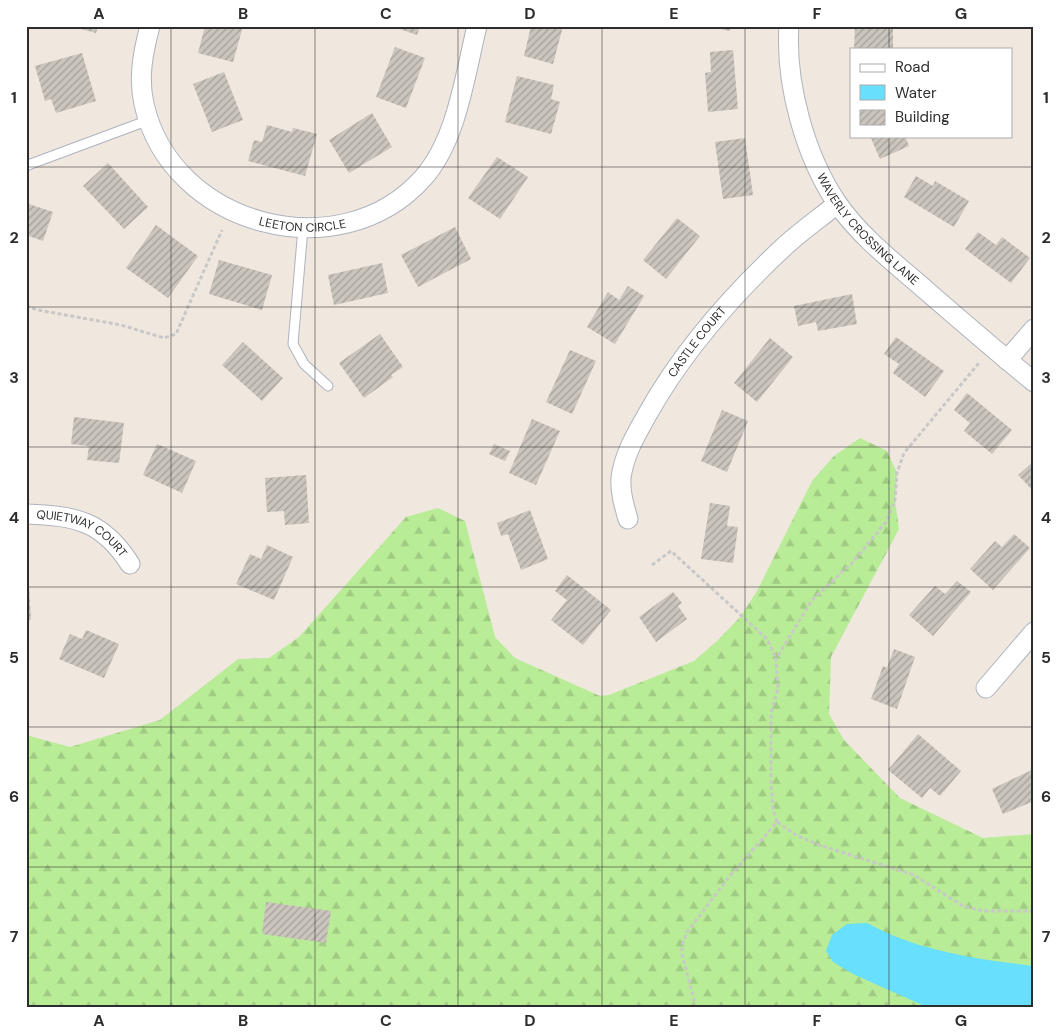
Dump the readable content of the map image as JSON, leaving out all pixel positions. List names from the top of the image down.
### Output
{
  "streets": {
    "street": [
      "LEETON CIRCLE",
      "WAVERLY CROSSING LANE",
      "CASTLE COURT",
      "QUIETWAY COURT"
    ]
  },
  "crossings": [
    ["WAVERLY CROSSING LANE", "CASTLE COURT"]
  ],
  "legend": ["Road", "Water", "Building"],
  "grid": {
    "columns": [
      "A",
      "B",
      "C",
      "D",
      "E",
      "F",
      "G"
    ],
    "rows": [
      "1",
      "2",
      "3",
      "4",
      "5",
      "6",
      "7"
    ]
  }
}
